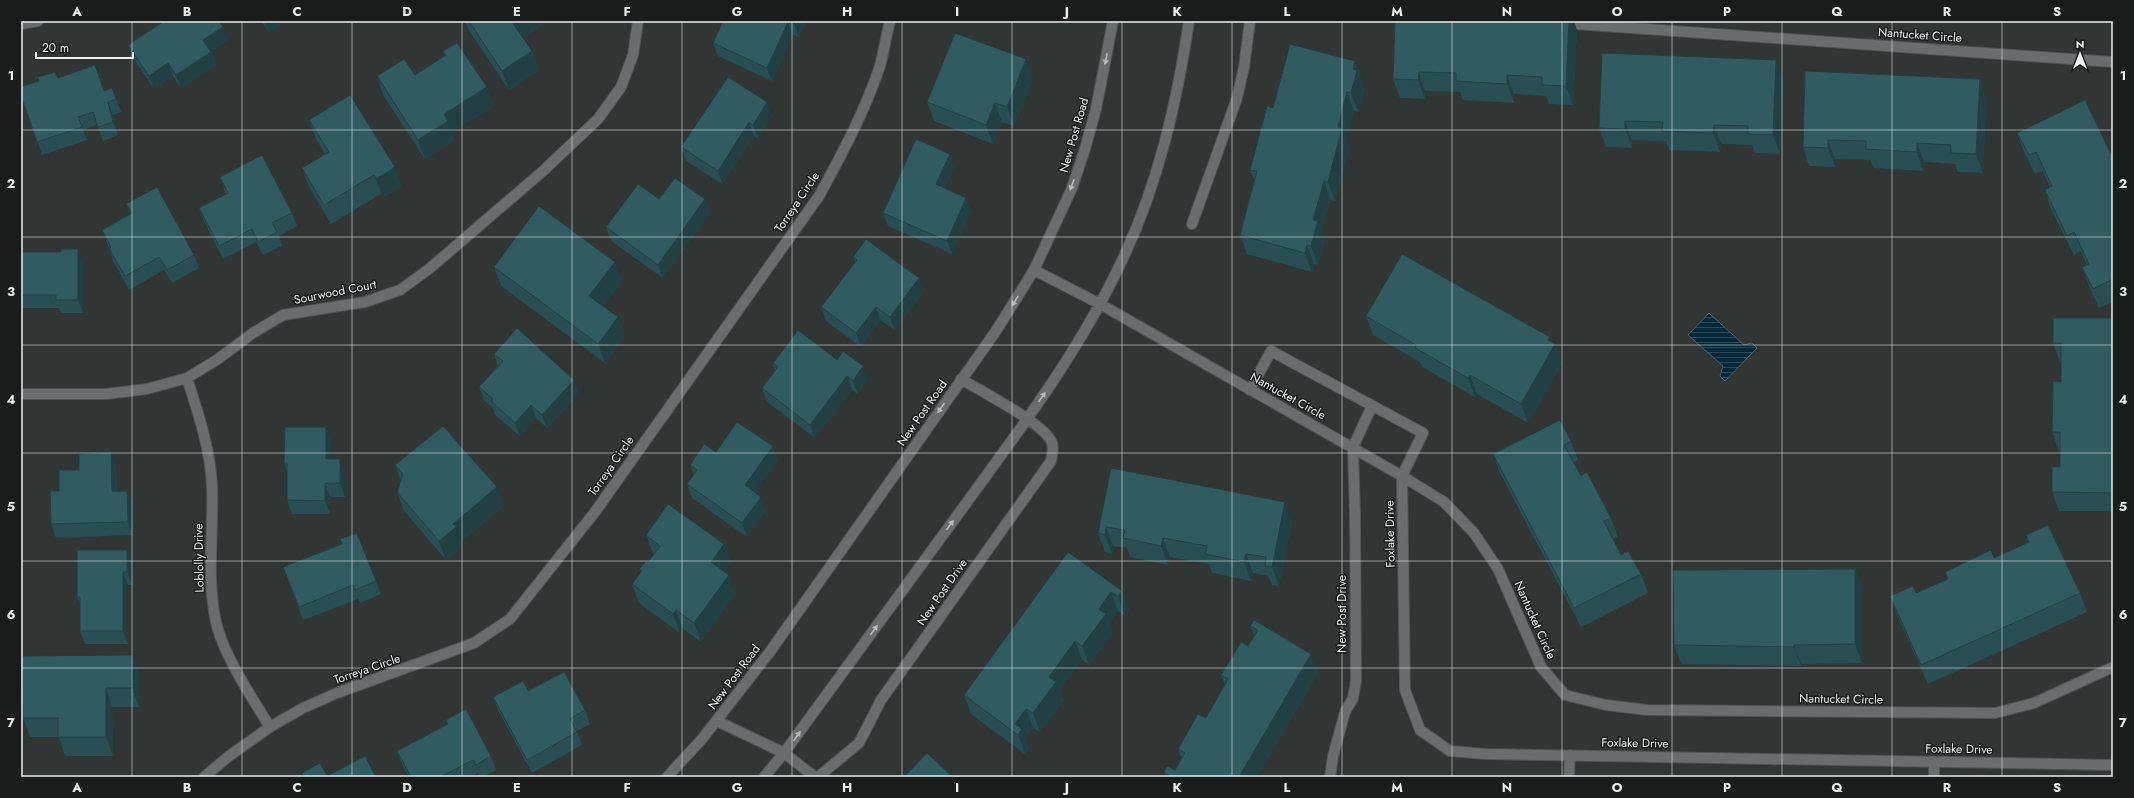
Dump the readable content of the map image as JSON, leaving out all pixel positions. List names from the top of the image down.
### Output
{
  "streets": {
    "street": [
      "Nantucket Circle",
      "New Post Road",
      "Torreya Circle",
      "Sourwood Court",
      "Foxlake Drive",
      "Loblolly Drive",
      "New Post Drive"
    ]
  },
  "crossings": [
    ["Nantucket Circle", "New Post Road"],
    ["Nantucket Circle", "Foxlake Drive"],
    ["Nantucket Circle", "New Post Drive"],
    ["New Post Road", "New Post Drive"],
    ["Torreya Circle", "Loblolly Drive"],
    ["Sourwood Court", "Loblolly Drive"]
  ],
  "scale_bar": "20 m",
  "north": "top",
  "grid": {
    "columns": [
      "A",
      "B",
      "C",
      "D",
      "E",
      "F",
      "G",
      "H",
      "I",
      "J",
      "K",
      "L",
      "M",
      "N",
      "O",
      "P",
      "Q",
      "R",
      "S"
    ],
    "rows": [
      "1",
      "2",
      "3",
      "4",
      "5",
      "6",
      "7"
    ]
  }
}
